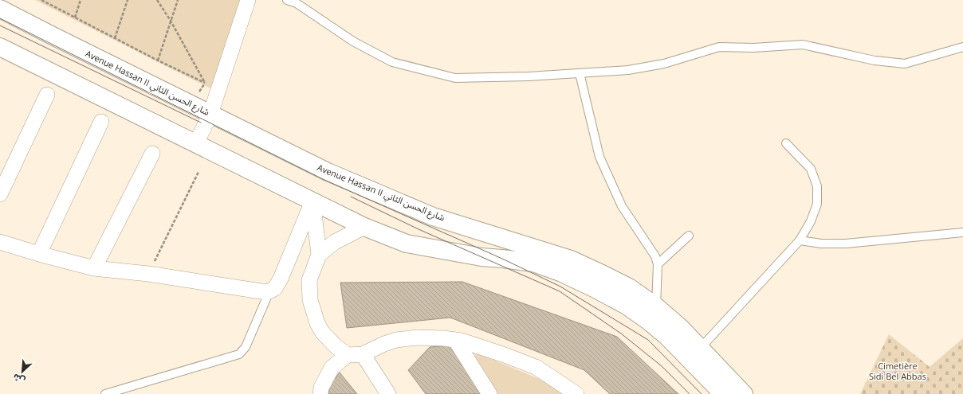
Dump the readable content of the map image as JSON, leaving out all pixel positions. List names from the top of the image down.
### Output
{
  "streets": {
    "highway": ["Avenue Hassan II شارع الحسن الثاني"]
  },
  "parks": ["Cimetière Sidi Bel Abbas"],
  "north": "bottom left"
}
